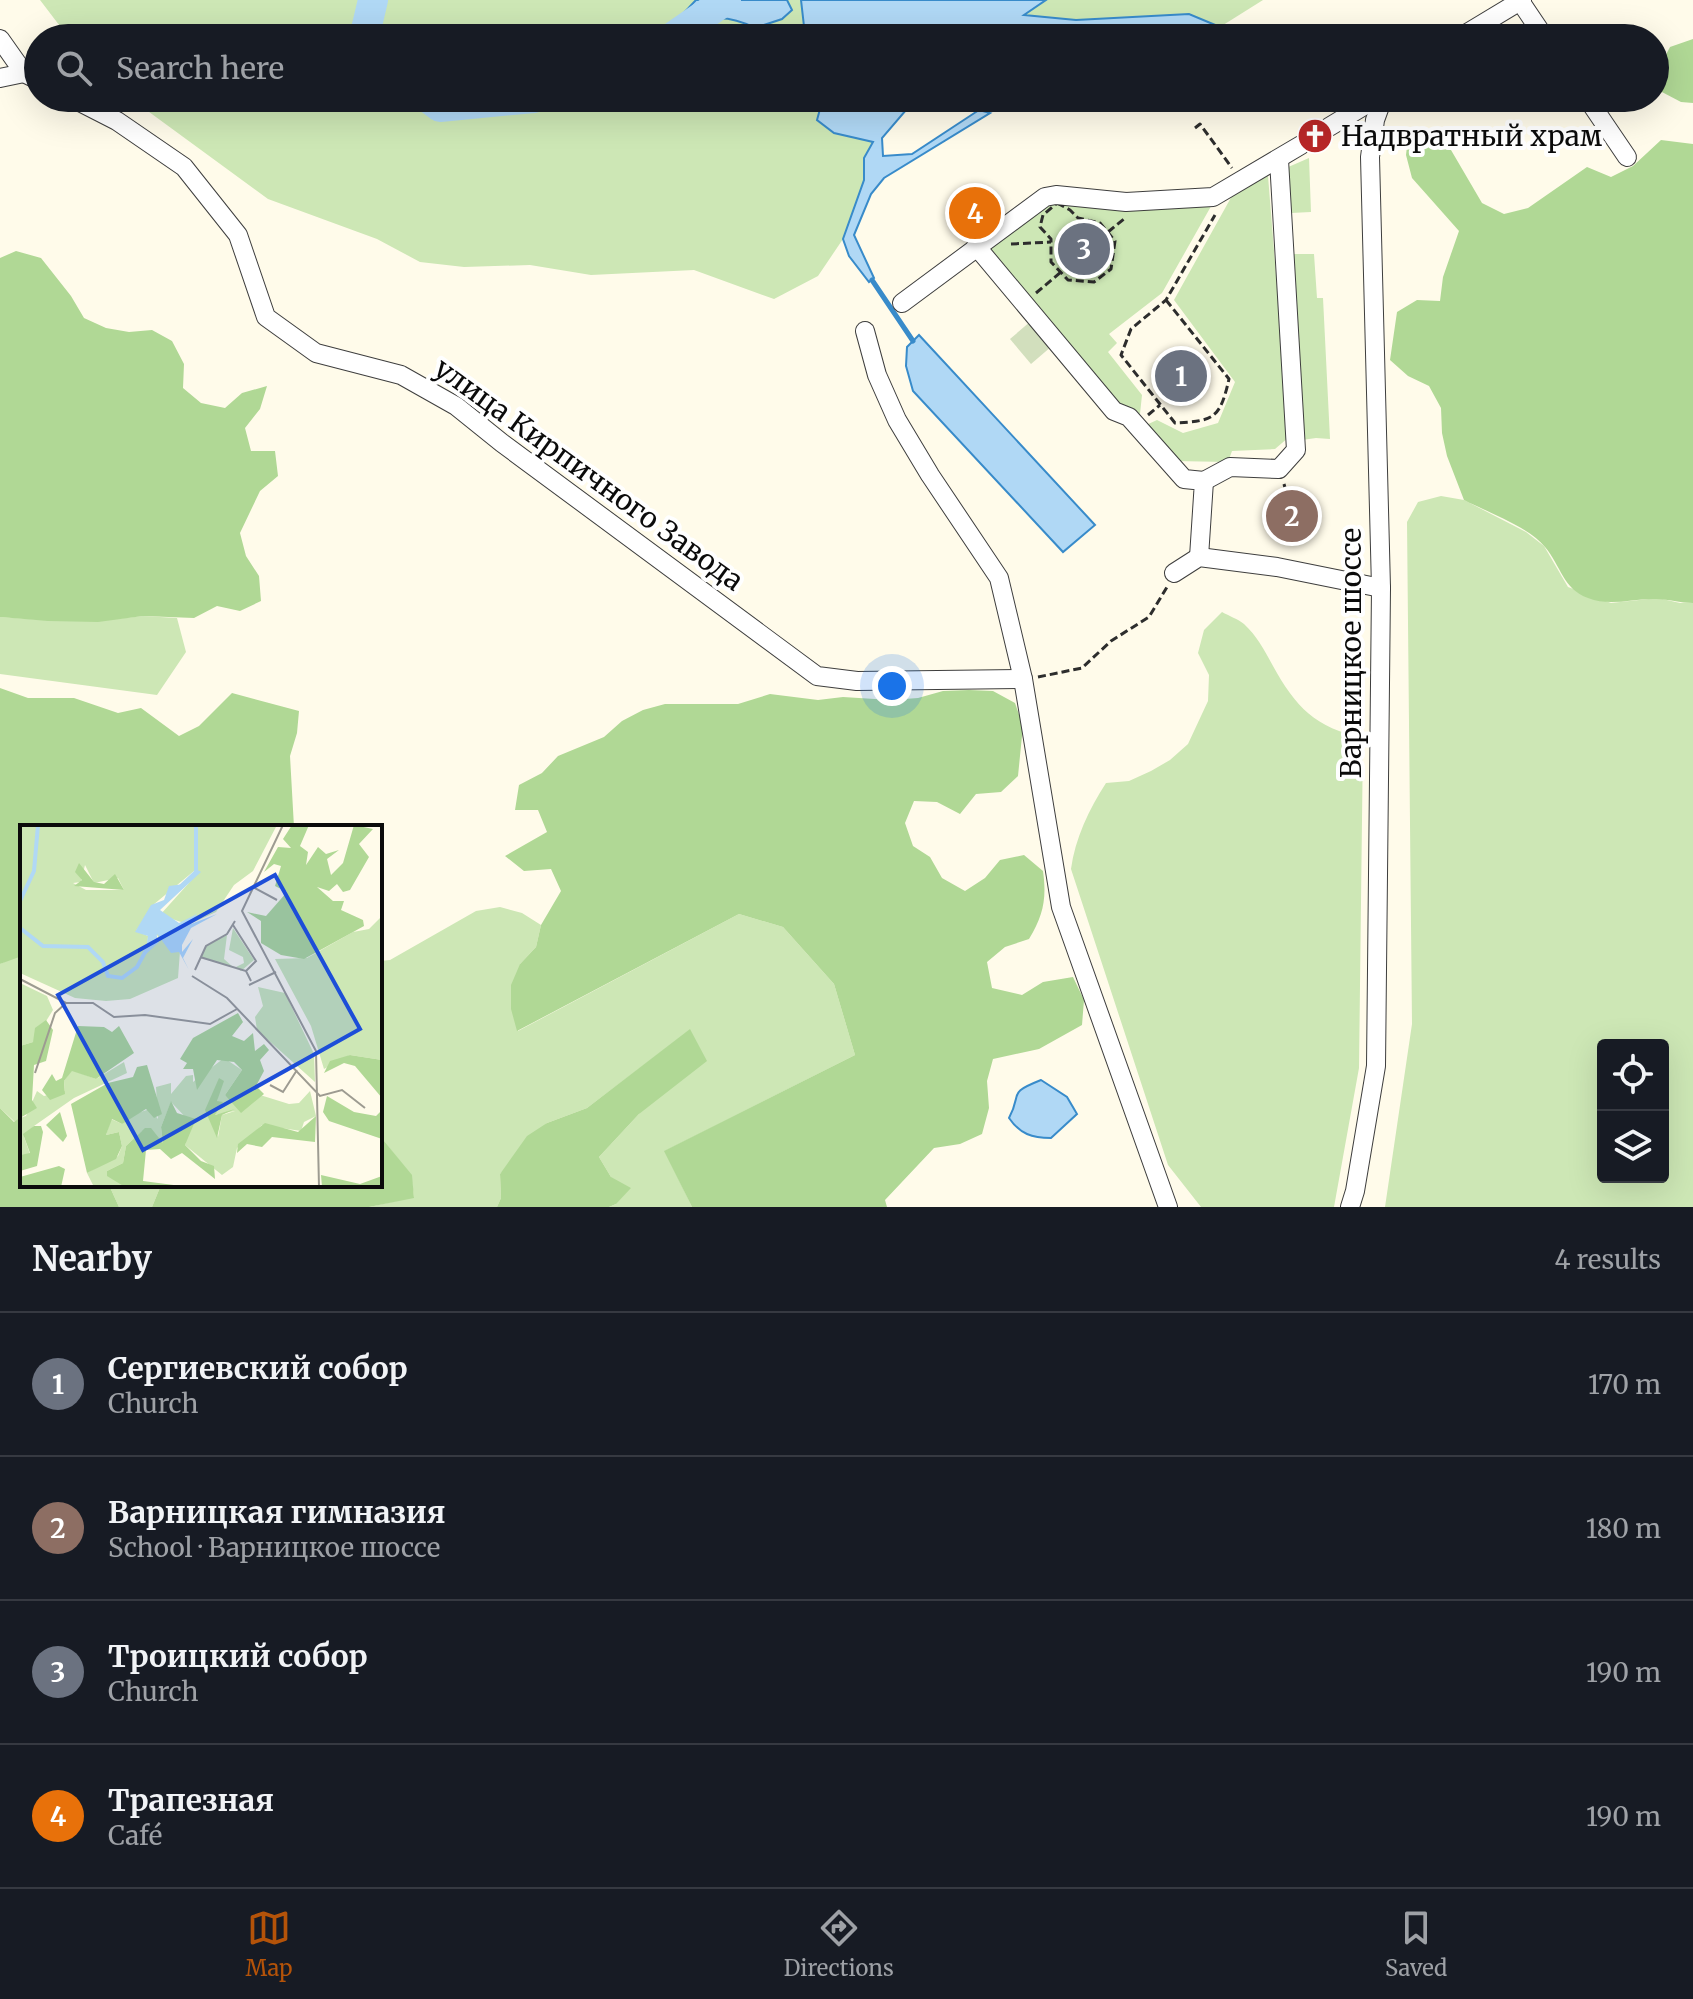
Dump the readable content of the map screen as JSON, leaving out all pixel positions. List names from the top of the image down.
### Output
{
  "streets": {
    "street": ["улица Кирпичного Завода", "Варницкое шоссе"]
  },
  "places": {
    "church": ["Надвратный храм"]
  },
  "page": {
    "search": "Search here",
    "pins": [
      "4",
      "3",
      "1",
      "2"
    ],
    "heading": ["Nearby", "4 results"],
    "list": [
      {
        "mark": "1",
        "name": "Сергиевский собор",
        "note": "Church",
        "value": "170 m"
      },
      {
        "mark": "2",
        "name": "Варницкая гимназия",
        "note": "School · Варницкое шоссе",
        "value": "180 m"
      },
      {
        "mark": "3",
        "name": "Троицкий собор",
        "note": "Church",
        "value": "190 m"
      },
      {
        "mark": "4",
        "name": "Трапезная",
        "note": "Café",
        "value": "190 m"
      }
    ],
    "nav": ["Map", "Directions", "Saved"]
  }
}
